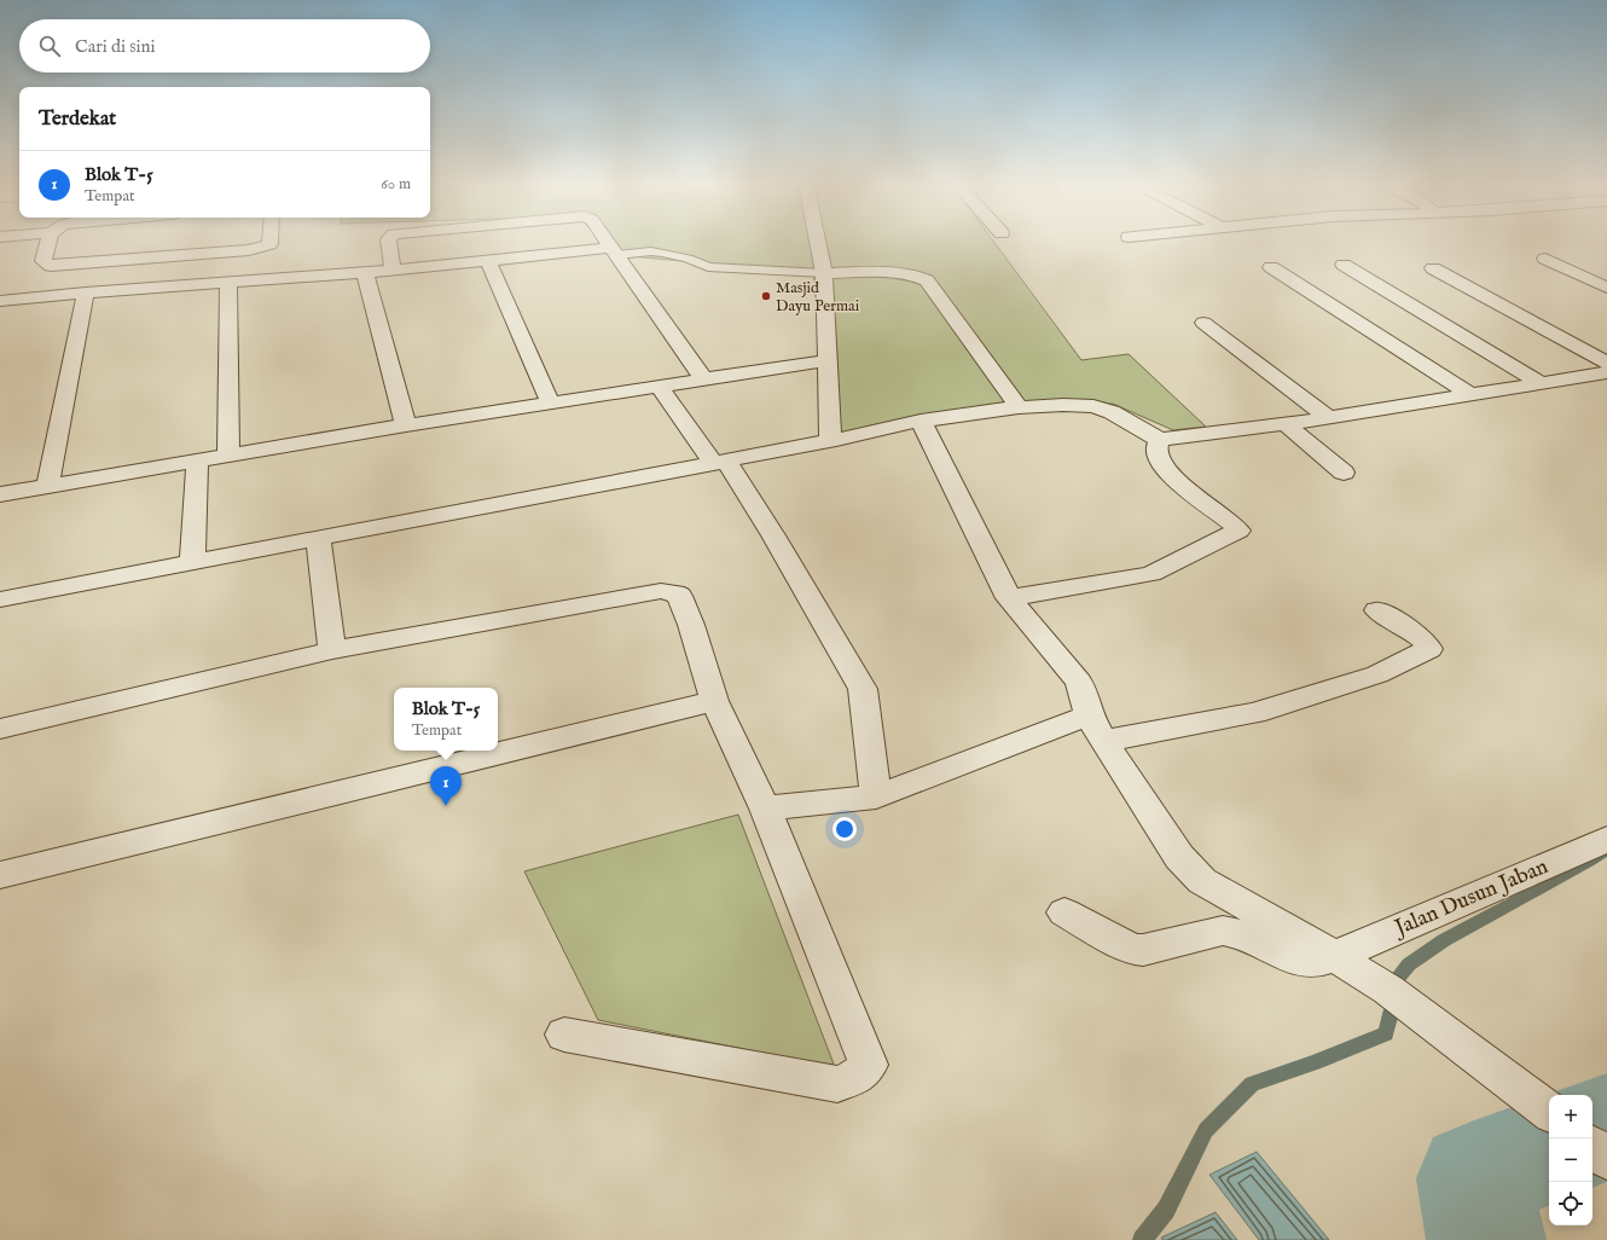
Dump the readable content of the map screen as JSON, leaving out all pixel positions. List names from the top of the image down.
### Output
{
  "streets": {
    "street": ["Jalan Dusun Jaban"]
  },
  "places": ["Masjid Dayu Permai"],
  "page": {
    "search": "Cari di sini",
    "heading": "Terdekat",
    "list": [
      {
        "mark": "1",
        "name": "Blok T-5",
        "note": "Tempat",
        "value": "60 m"
      }
    ],
    "popup": ["Blok T-5", "Tempat"],
    "pins": "1",
    "map_buttons": ["+", "−"]
  }
}
